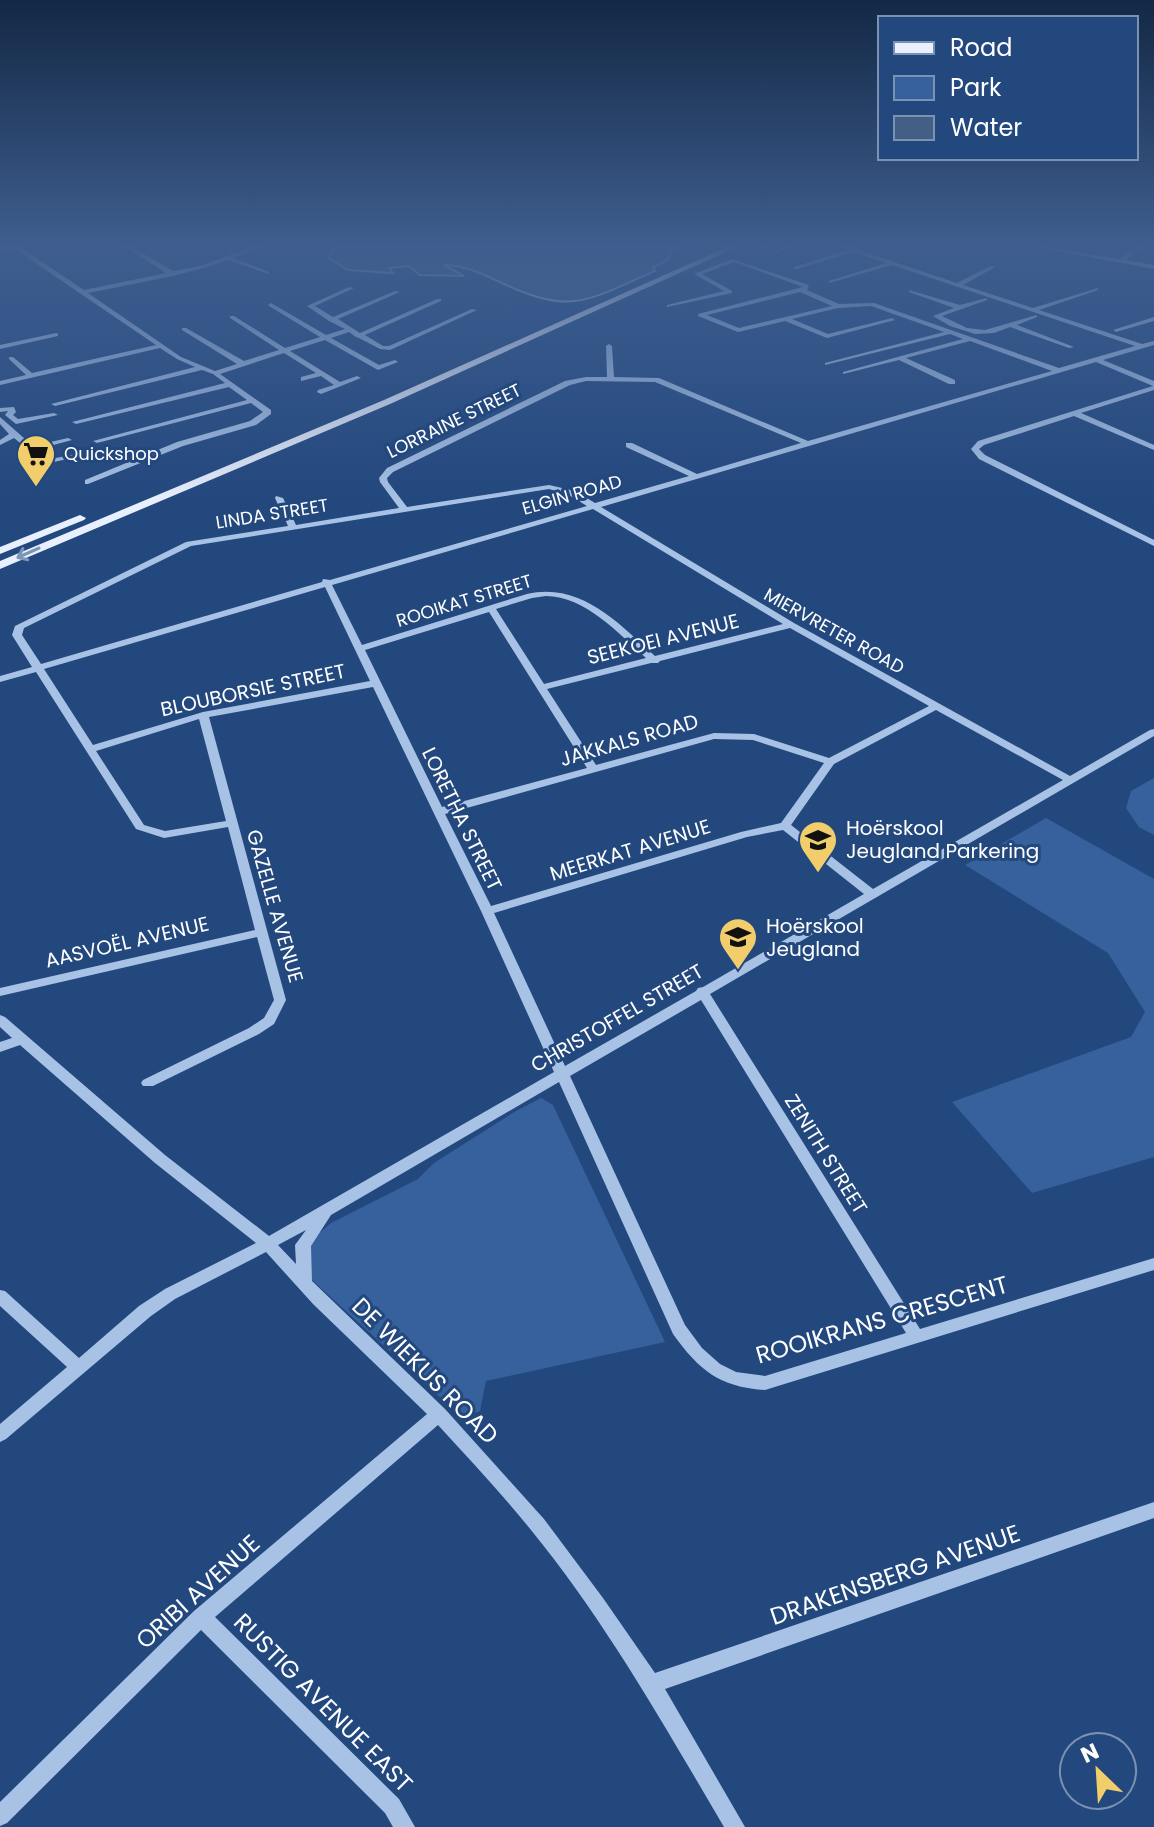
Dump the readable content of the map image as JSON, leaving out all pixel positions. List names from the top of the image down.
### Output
{
  "streets": {
    "street": [
      "LORRAINE STREET",
      "ELGIN ROAD",
      "LINDA STREET",
      "ROOIKAT STREET",
      "MIERVRETER ROAD",
      "SEEKOEI AVENUE",
      "BLOUBORSIE STREET",
      "JAKKALS ROAD",
      "LORETHA STREET",
      "MEERKAT AVENUE",
      "GAZELLE AVENUE",
      "AASVOËL AVENUE",
      "CHRISTOFFEL STREET",
      "ZENITH STREET",
      "ROOIKRANS CRESCENT",
      "DE WIEKUS ROAD",
      "DRAKENSBERG AVENUE",
      "ORIBI AVENUE",
      "RUSTIG AVENUE EAST"
    ]
  },
  "crossings": [
    ["LORRAINE STREET", "ELGIN ROAD"],
    ["LORRAINE STREET", "LINDA STREET"],
    ["ELGIN ROAD", "LINDA STREET"],
    ["ELGIN ROAD", "MIERVRETER ROAD"],
    ["ELGIN ROAD", "LORETHA STREET"],
    ["LINDA STREET", "MIERVRETER ROAD"],
    ["ROOIKAT STREET", "SEEKOEI AVENUE"],
    ["ROOIKAT STREET", "LORETHA STREET"],
    ["MIERVRETER ROAD", "SEEKOEI AVENUE"],
    ["MIERVRETER ROAD", "CHRISTOFFEL STREET"],
    ["BLOUBORSIE STREET", "LORETHA STREET"],
    ["BLOUBORSIE STREET", "GAZELLE AVENUE"],
    ["JAKKALS ROAD", "LORETHA STREET"],
    ["LORETHA STREET", "MEERKAT AVENUE"],
    ["LORETHA STREET", "CHRISTOFFEL STREET"],
    ["LORETHA STREET", "ROOIKRANS CRESCENT"],
    ["GAZELLE AVENUE", "AASVOËL AVENUE"],
    ["CHRISTOFFEL STREET", "ZENITH STREET"],
    ["CHRISTOFFEL STREET", "ROOIKRANS CRESCENT"],
    ["CHRISTOFFEL STREET", "DE WIEKUS ROAD"],
    ["ZENITH STREET", "ROOIKRANS CRESCENT"],
    ["DE WIEKUS ROAD", "DRAKENSBERG AVENUE"],
    ["DE WIEKUS ROAD", "ORIBI AVENUE"],
    ["ORIBI AVENUE", "RUSTIG AVENUE EAST"]
  ],
  "places": {
    "supermarket": ["Quickshop"],
    "school or university": ["Hoërskool Jeugland Parkering", "Hoërskool Jeugland"]
  },
  "legend": ["Road", "Park", "Water"],
  "north": "top left"
}
